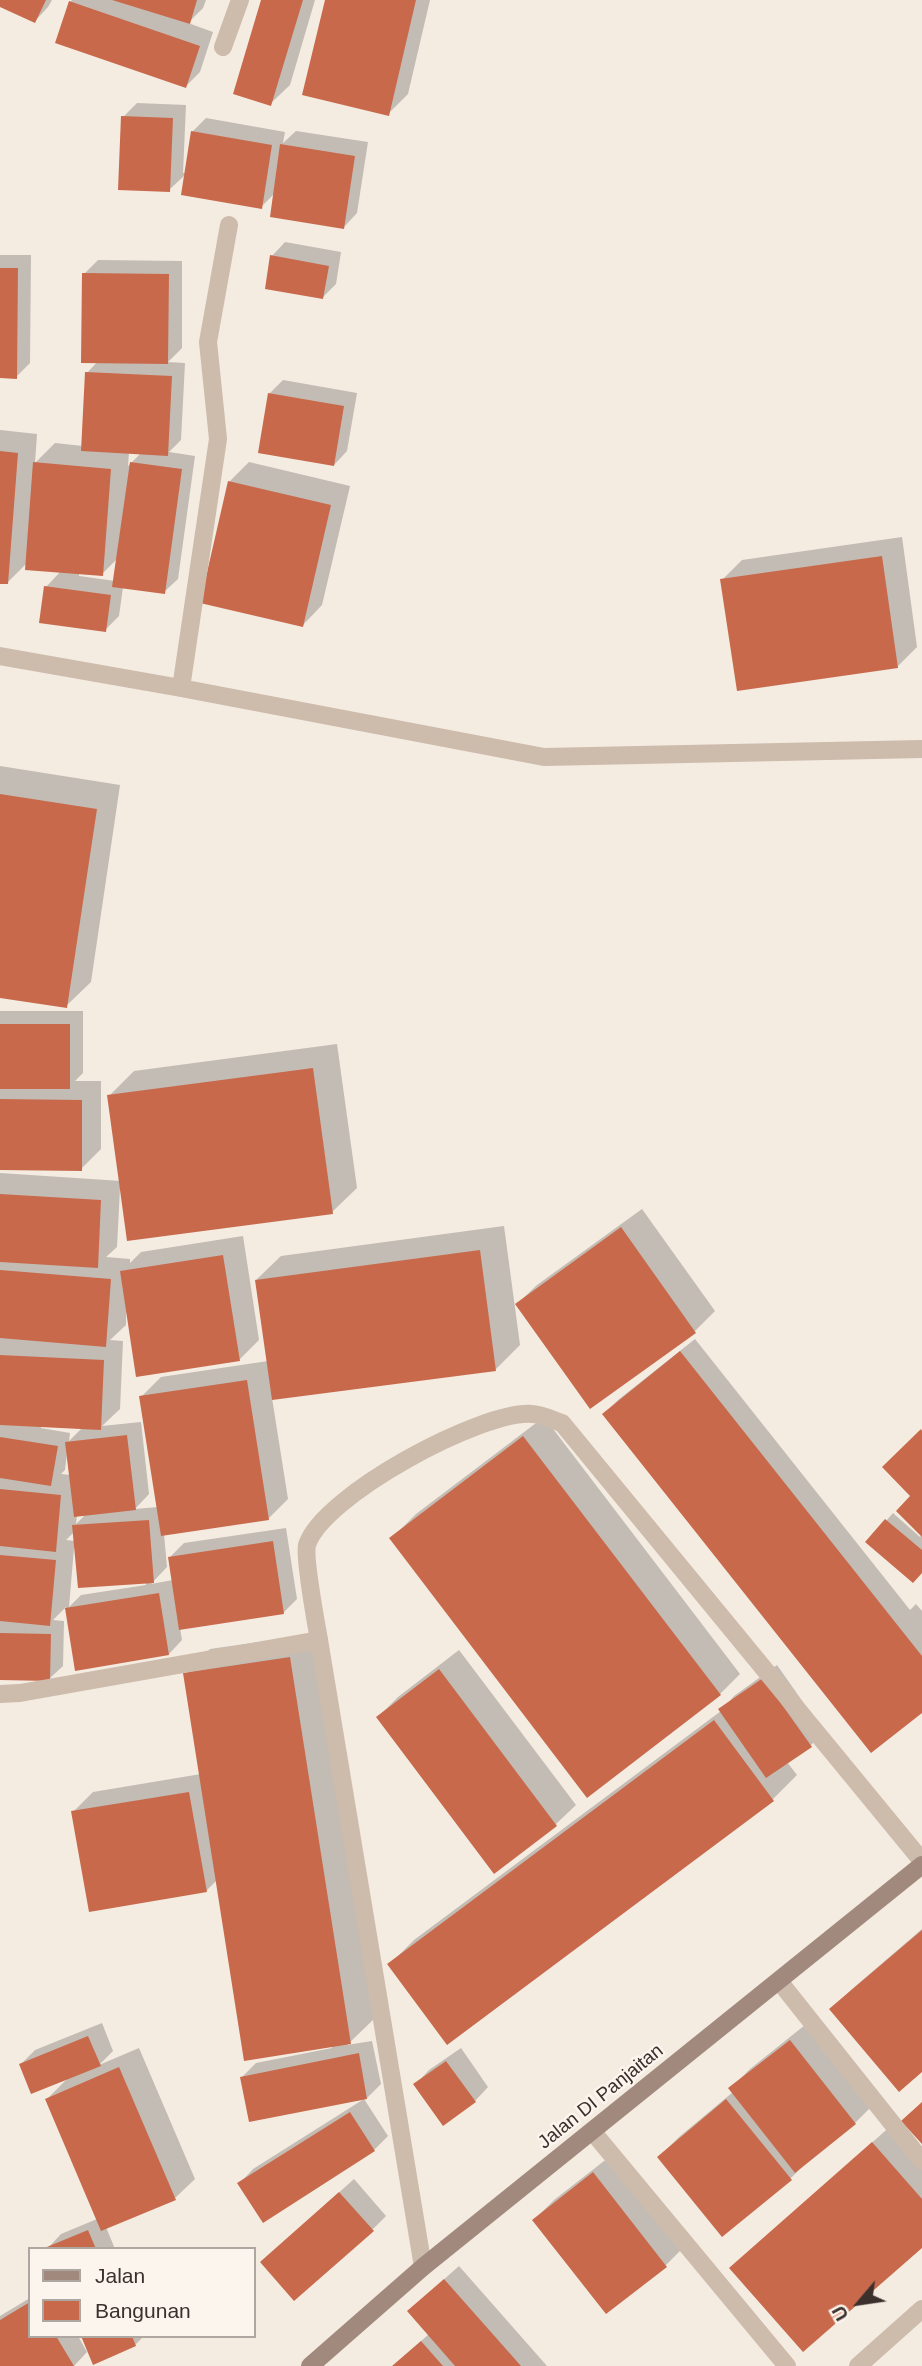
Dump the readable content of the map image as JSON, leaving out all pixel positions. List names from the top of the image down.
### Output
{
  "streets": {
    "street": ["Jalan DI Panjaitan"]
  },
  "legend": ["Jalan", "Bangunan"],
  "north": "bottom left"
}
